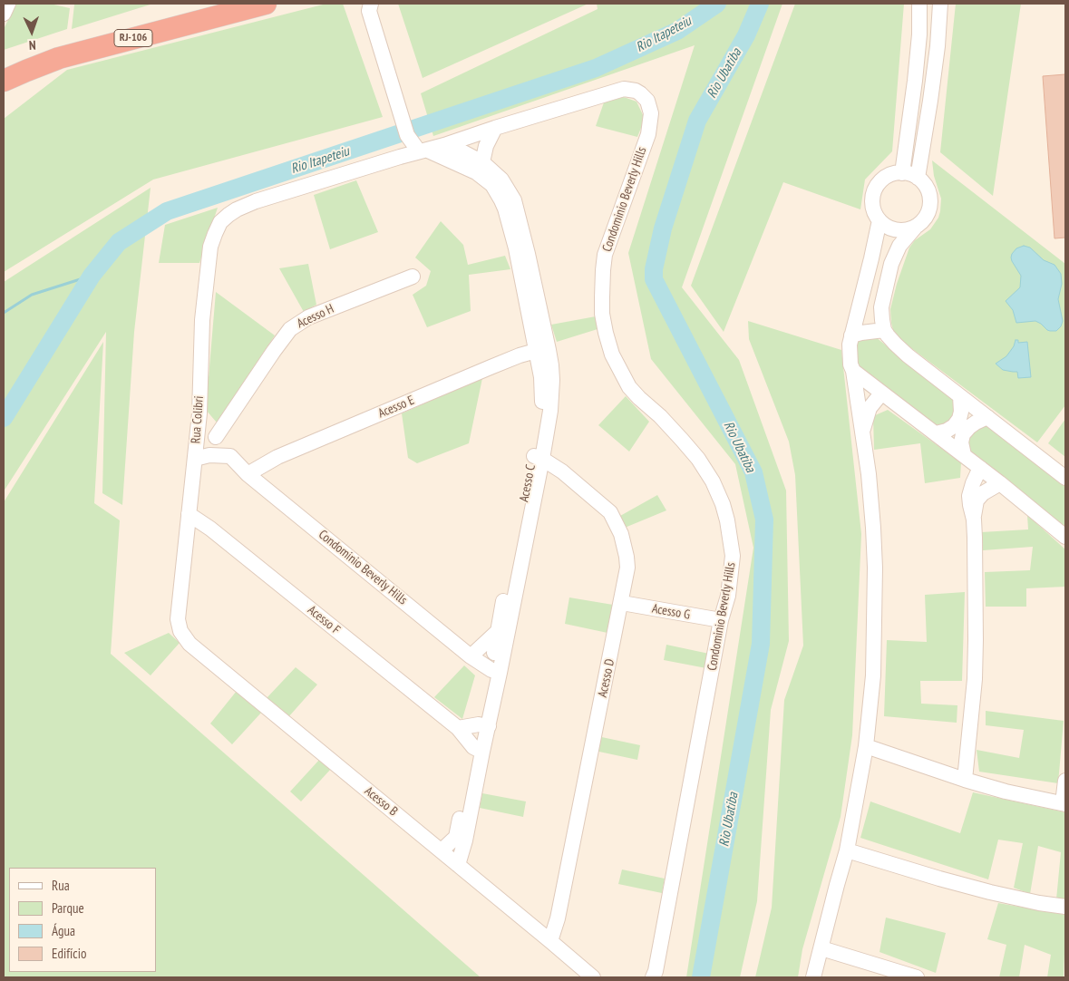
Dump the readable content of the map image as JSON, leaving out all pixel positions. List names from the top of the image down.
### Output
{
  "streets": {
    "highway": ["RJ-106"],
    "street": [
      "Condominio Beverly Hills",
      "Acesso H",
      "Acesso E",
      "Rua Colibri",
      "Acesso C",
      "Acesso G",
      "Acesso F",
      "Acesso D",
      "Acesso B"
    ]
  },
  "crossings": [
    ["Condominio Beverly Hills", "Acesso H"],
    ["Condominio Beverly Hills", "Acesso E"],
    ["Condominio Beverly Hills", "Rua Colibri"],
    ["Condominio Beverly Hills", "Acesso C"],
    ["Condominio Beverly Hills", "Acesso G"],
    ["Acesso E", "Acesso C"],
    ["Rua Colibri", "Acesso F"],
    ["Rua Colibri", "Acesso B"],
    ["Acesso C", "Acesso F"],
    ["Acesso C", "Acesso D"],
    ["Acesso C", "Acesso B"],
    ["Acesso G", "Acesso D"],
    ["Acesso D", "Acesso B"]
  ],
  "water": ["Rio Itapeteiu", "Rio Ubatiba"],
  "legend": [
    "Rua",
    "Parque",
    "Água",
    "Edifício"
  ],
  "north": "bottom"
}
